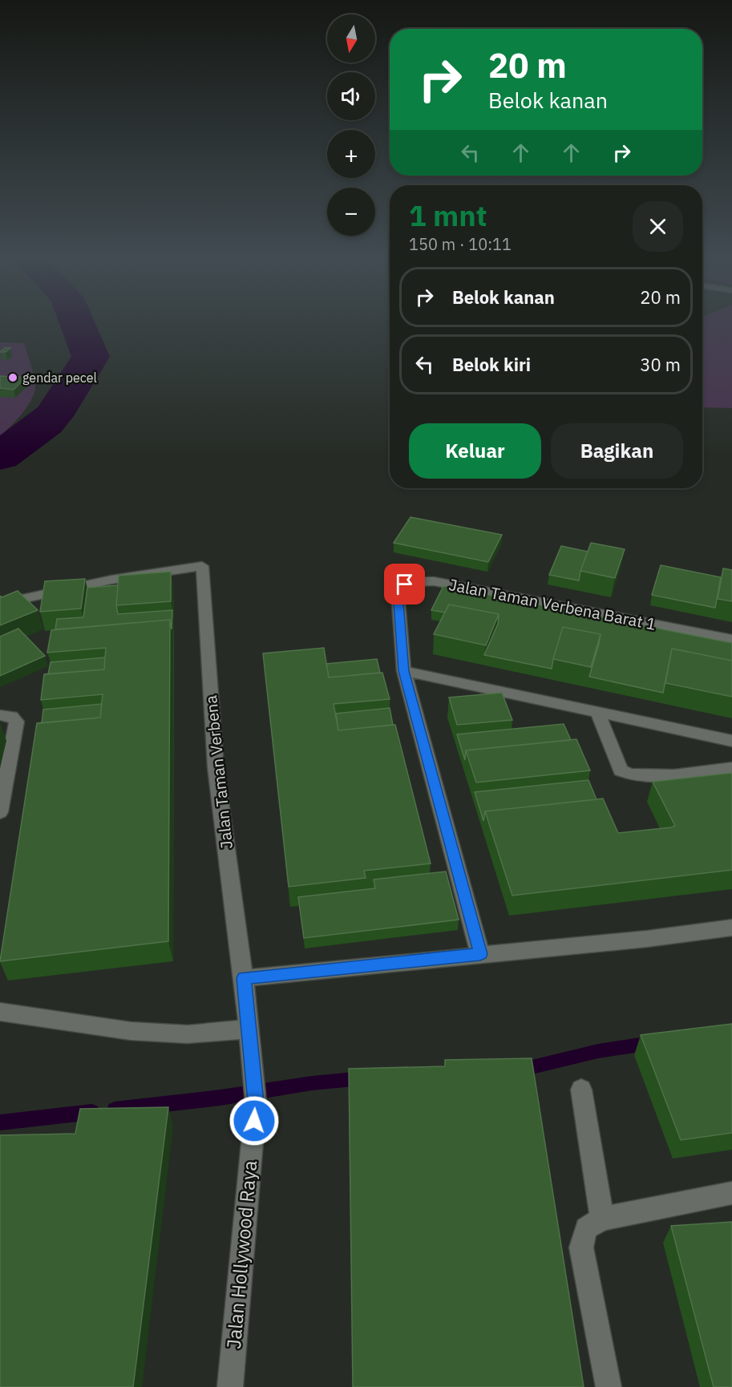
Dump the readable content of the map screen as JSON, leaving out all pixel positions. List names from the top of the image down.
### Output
{
  "streets": {
    "street": ["Jalan Taman Verbena Barat 1", "Jalan Taman Verbena", "Jalan Hollywood Raya"]
  },
  "crossings": [
    ["Jalan Taman Verbena", "Jalan Hollywood Raya"]
  ],
  "places": ["gendar pecel"],
  "north": "bottom",
  "page": {
    "map_buttons": ["+", "−"],
    "turn": ["20 m", "Belok kanan"],
    "heading": ["1 mnt", "150 m · 10:11"],
    "list": [
      {
        "name": "Belok kanan",
        "value": "20 m"
      },
      {
        "name": "Belok kiri",
        "value": "30 m"
      }
    ],
    "buttons": ["Keluar", "Bagikan"]
  }
}
